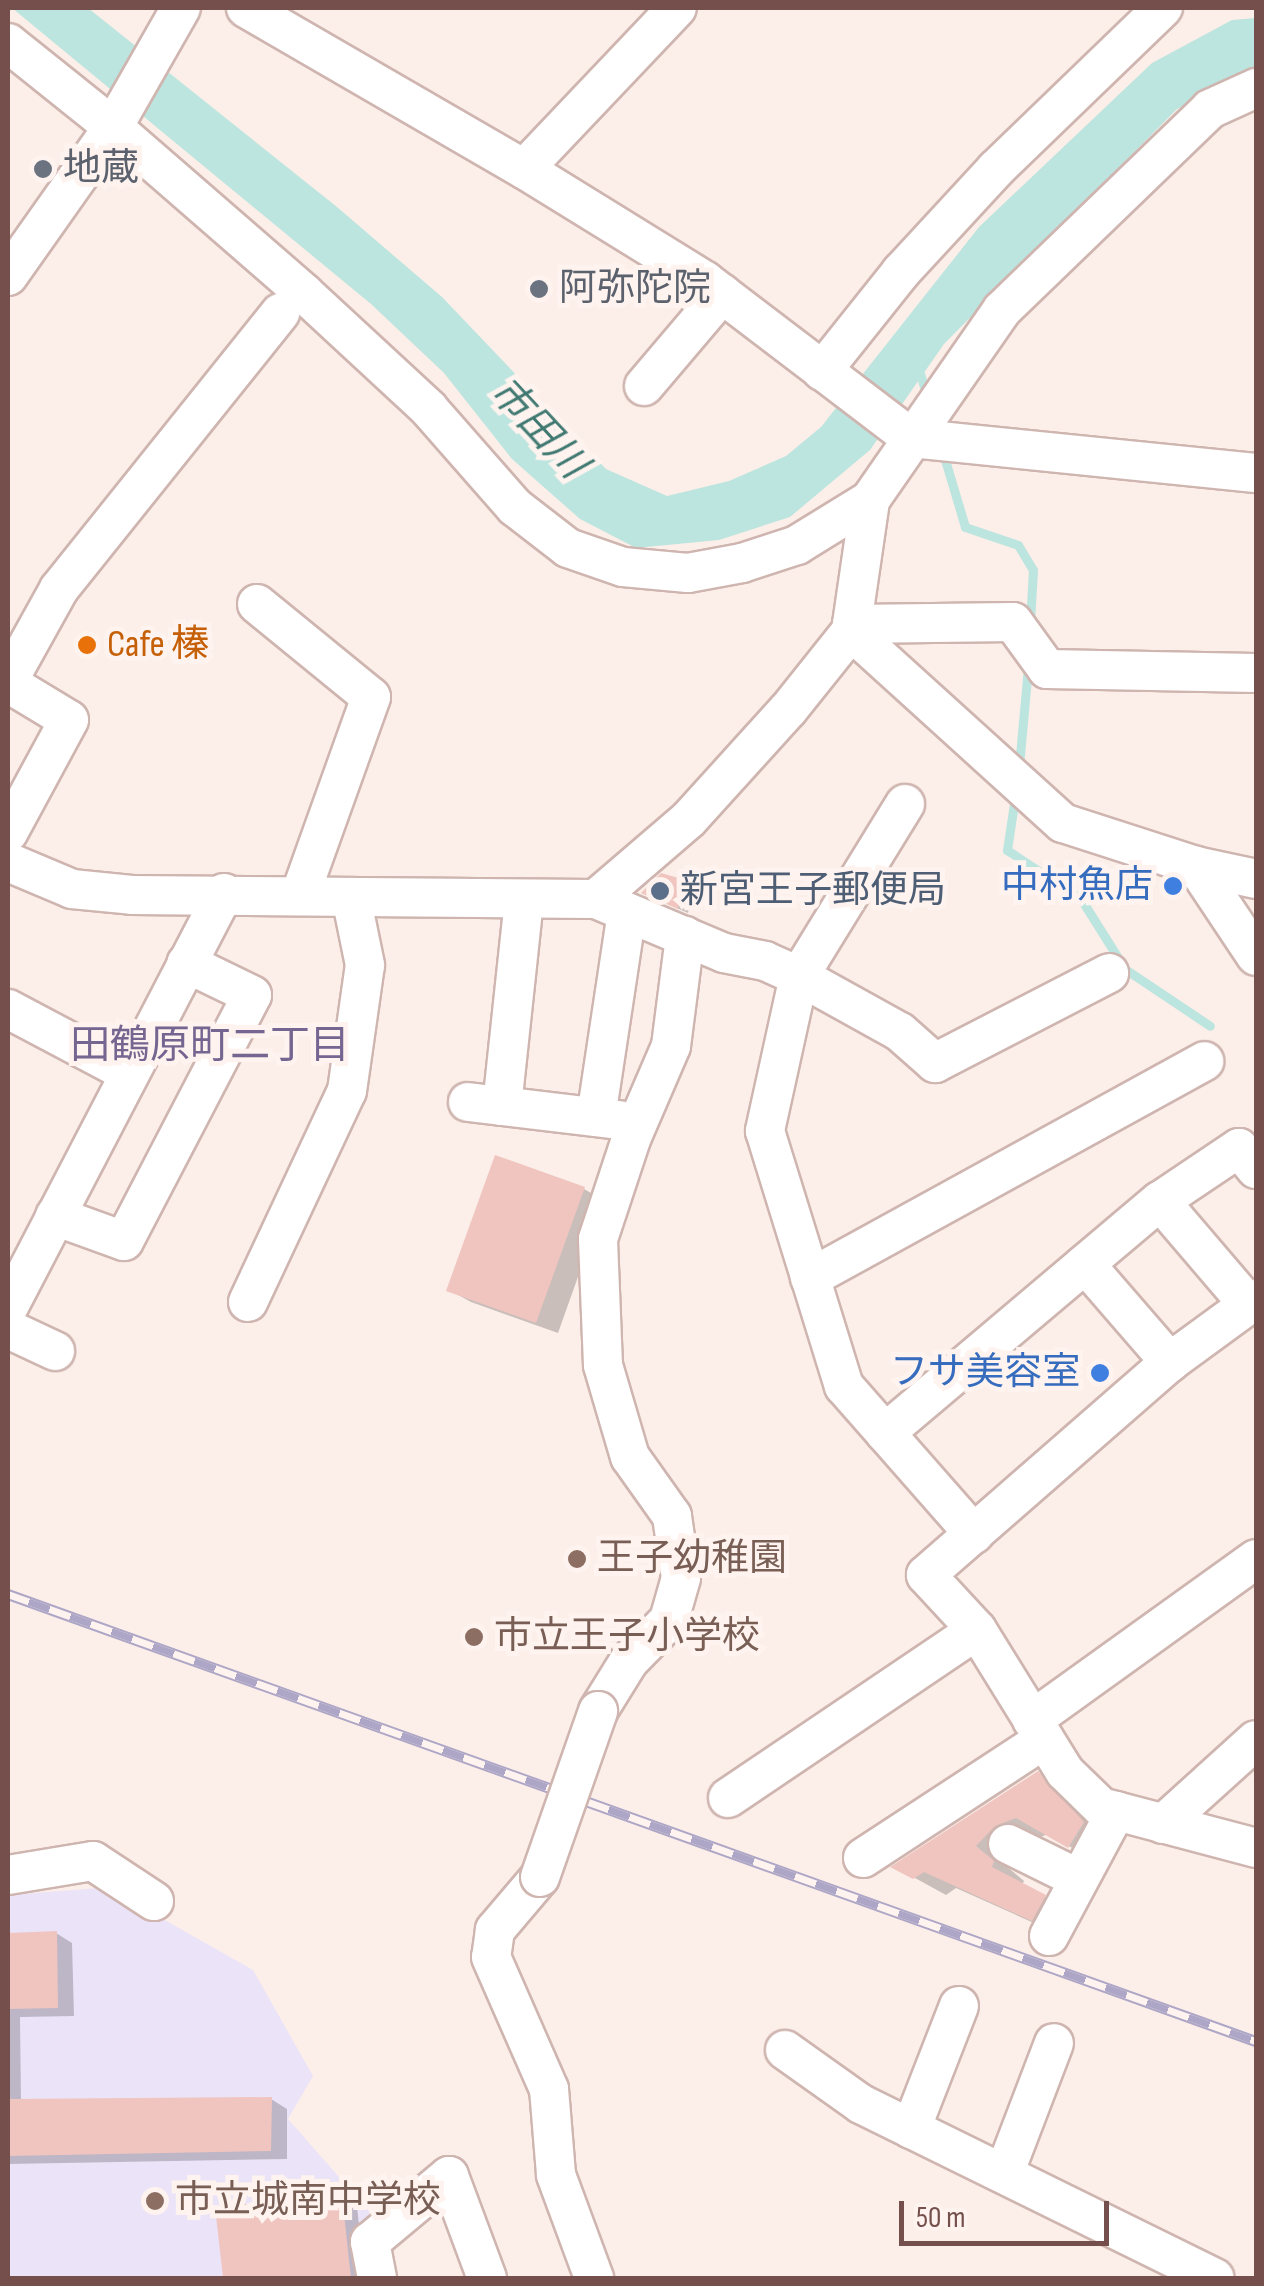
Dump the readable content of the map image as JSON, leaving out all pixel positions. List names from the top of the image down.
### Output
{
  "districts": ["田鶴原町二丁目"],
  "water": ["市田川"],
  "places": [
    "地蔵",
    "阿弥陀院",
    "Cafe 榛",
    "中村魚店",
    "新宮王子郵便局",
    "フサ美容室",
    "王子幼稚園",
    "市立王子小学校",
    "市立城南中学校"
  ],
  "scale_bar": "50 m"
}
